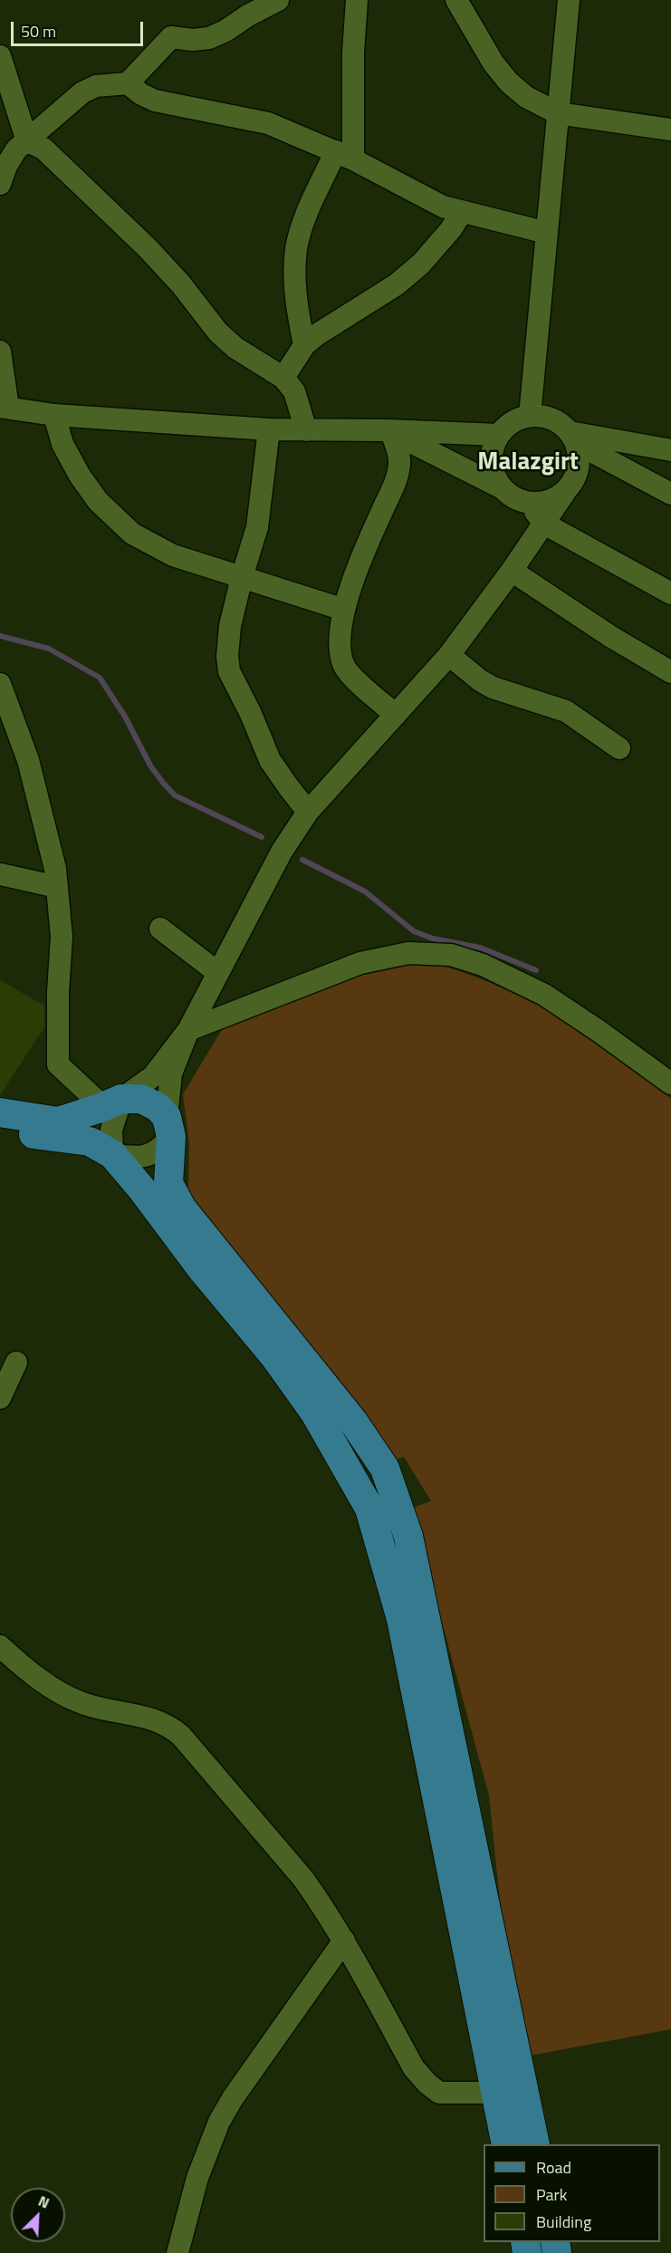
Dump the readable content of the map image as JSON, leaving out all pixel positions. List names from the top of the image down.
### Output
{
  "districts": ["Malazgirt"],
  "legend": ["Road", "Park", "Building"],
  "scale_bar": "50 m",
  "north": "top right"
}
